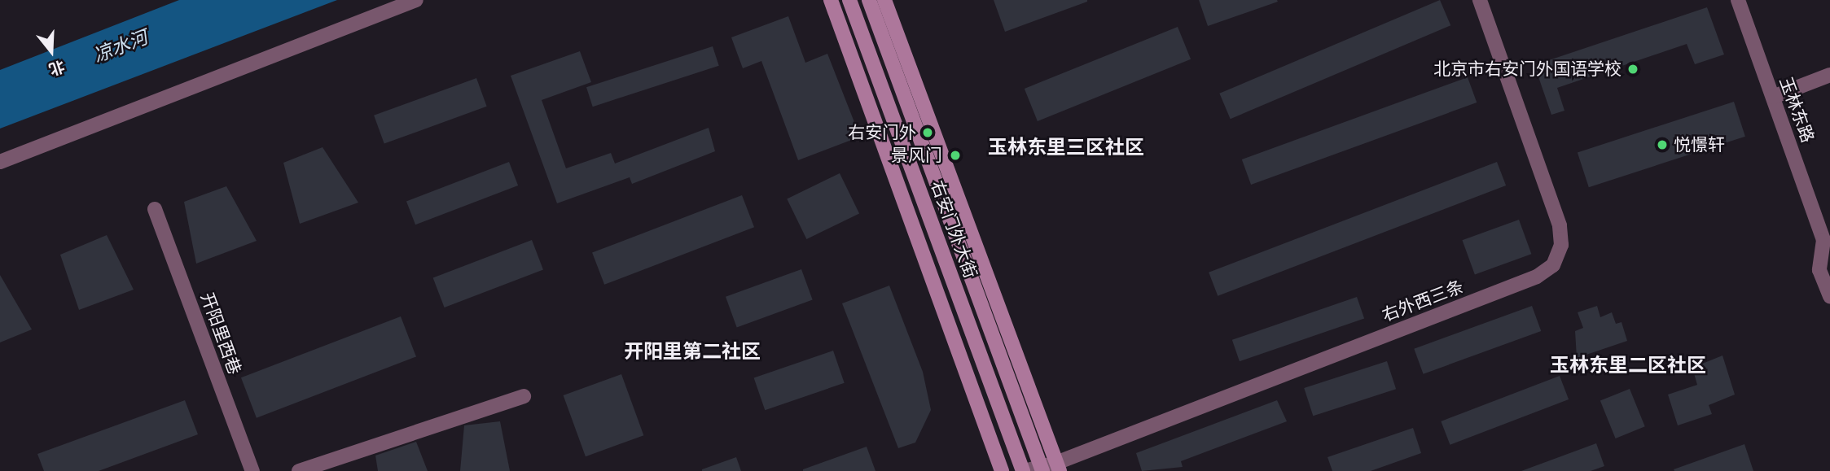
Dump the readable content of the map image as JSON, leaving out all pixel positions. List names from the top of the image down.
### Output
{
  "streets": {
    "main road": ["右安门外大街"],
    "street": ["玉林东路", "右外西三条", "开阳里西巷"]
  },
  "crossings": [
    ["右安门外大街", "右外西三条"]
  ],
  "districts": ["玉林东里三区社区", "开阳里第二社区", "玉林东里二区社区"],
  "water": ["凉水河"],
  "places": [
    "北京市右安门外国语学校",
    "右安门外",
    "悦憬轩",
    "景风门"
  ],
  "north": "bottom"
}
